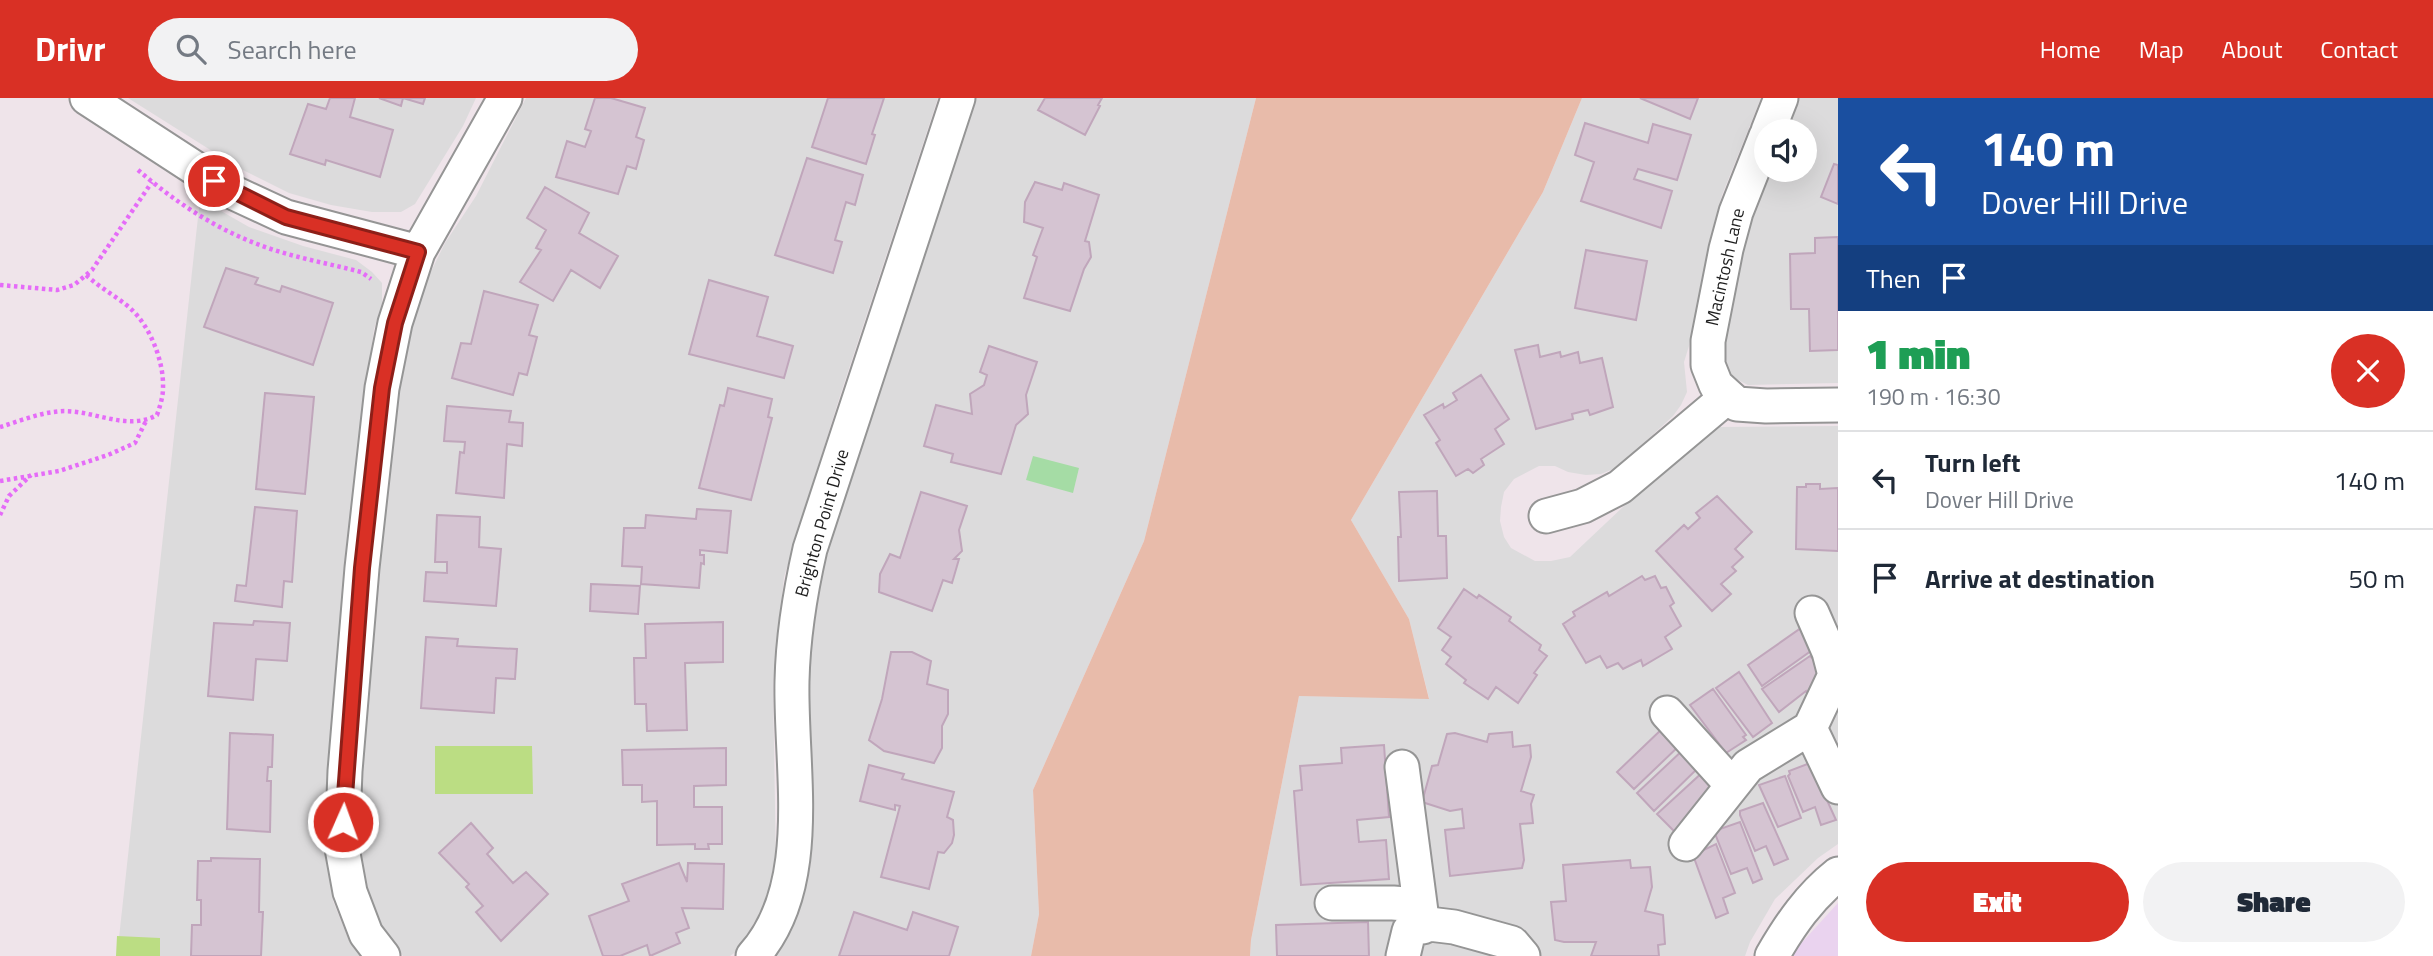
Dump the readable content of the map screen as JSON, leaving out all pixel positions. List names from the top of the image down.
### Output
{
  "streets": {
    "street": ["Macintosh Lane", "Brighton Point Drive"]
  },
  "page": {
    "header": "Drivr",
    "search": "Search here",
    "nav": [
      "Home",
      "Map",
      "About",
      "Contact"
    ],
    "turn": ["140 m", "Dover Hill Drive"],
    "then": "Then",
    "heading": ["1 min", "190 m · 16:30"],
    "list": [
      {
        "name": "Turn left",
        "note": "Dover Hill Drive",
        "value": "140 m"
      },
      {
        "name": "Arrive at destination",
        "value": "50 m"
      }
    ],
    "buttons": ["Exit", "Share"]
  }
}
